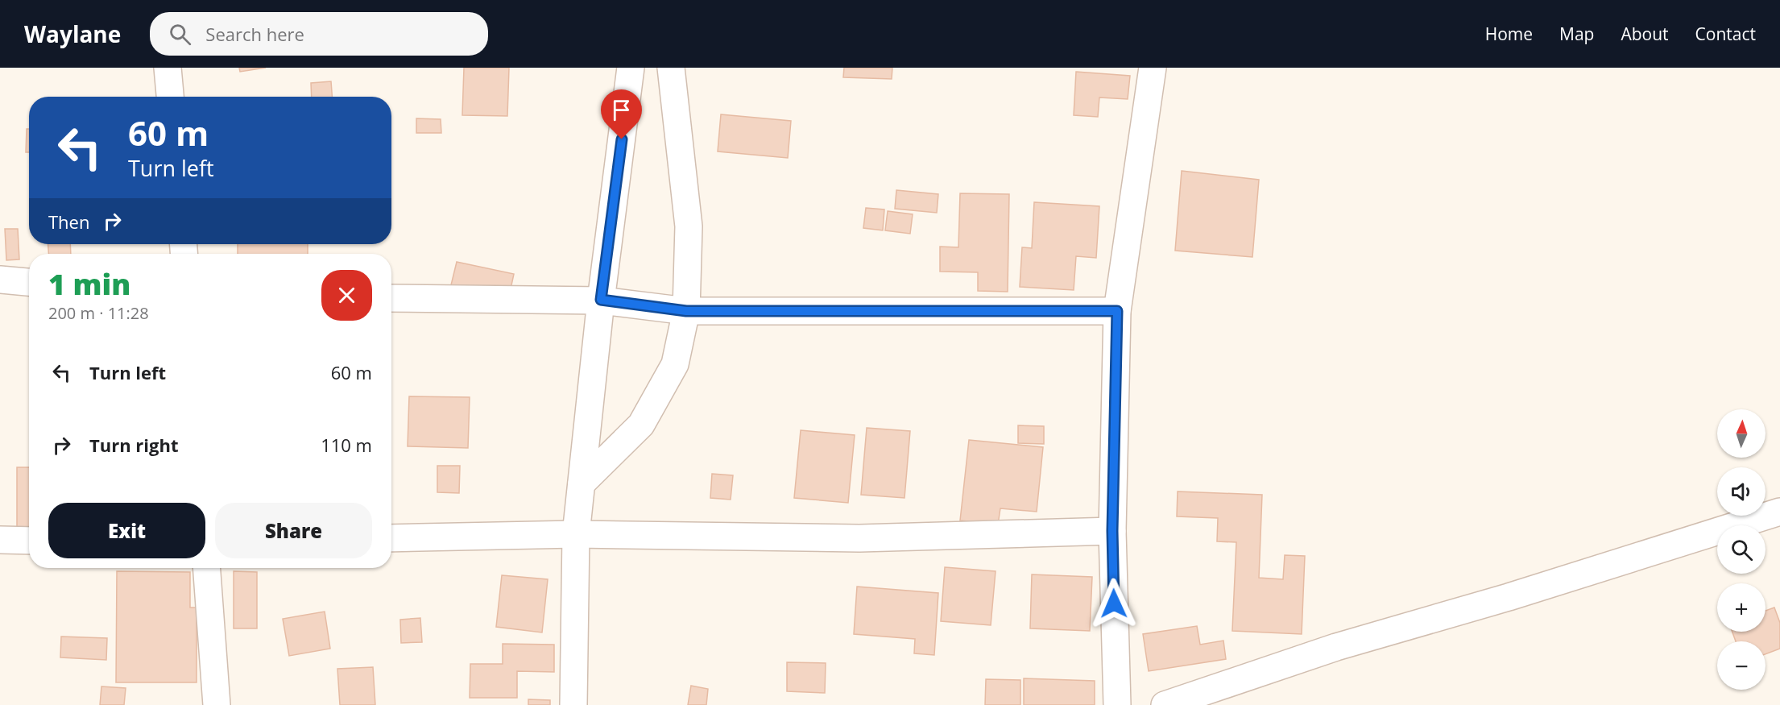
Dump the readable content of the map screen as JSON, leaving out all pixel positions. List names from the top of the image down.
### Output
{
  "north": "top",
  "page": {
    "header": "Waylane",
    "search": "Search here",
    "nav": [
      "Home",
      "Map",
      "About",
      "Contact"
    ],
    "turn": ["60 m", "Turn left"],
    "then": "Then",
    "heading": ["1 min", "200 m · 11:28"],
    "list": [
      {
        "name": "Turn left",
        "value": "60 m"
      },
      {
        "name": "Turn right",
        "value": "110 m"
      }
    ],
    "map_buttons": ["+", "−"],
    "buttons": ["Exit", "Share"]
  }
}
